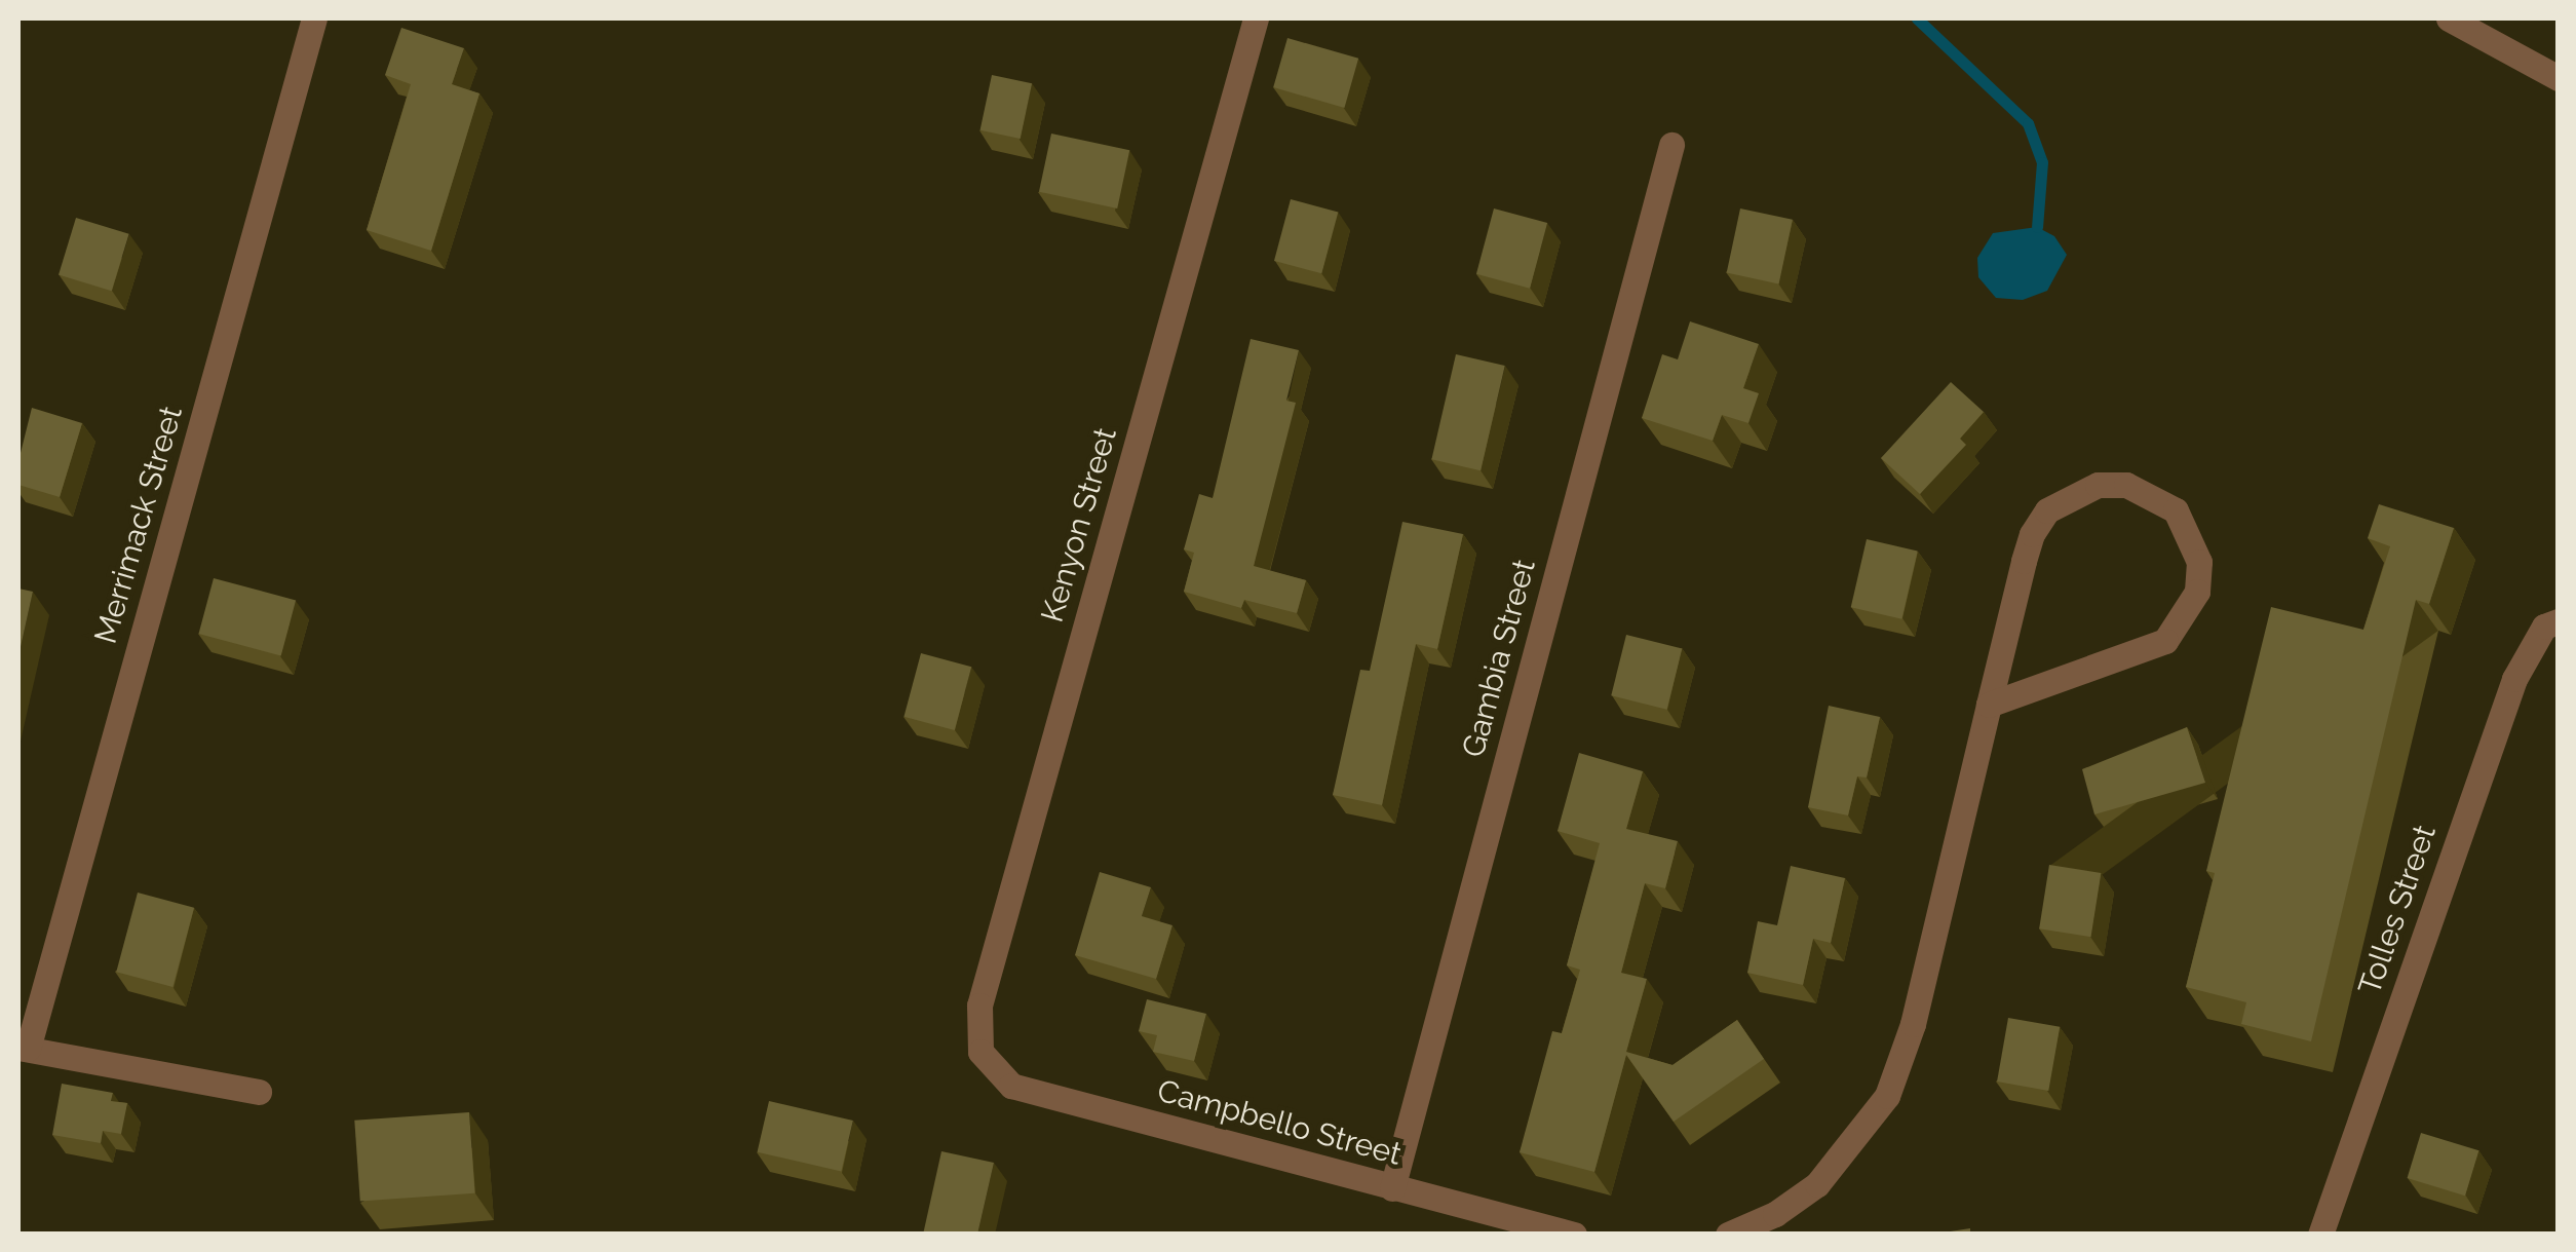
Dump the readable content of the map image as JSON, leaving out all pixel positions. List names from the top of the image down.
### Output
{
  "streets": {
    "street": [
      "Merrimack Street",
      "Kenyon Street",
      "Gambia Street",
      "Tolles Street",
      "Campbello Street"
    ]
  },
  "crossings": [
    ["Kenyon Street", "Campbello Street"],
    ["Gambia Street", "Campbello Street"]
  ]
}
